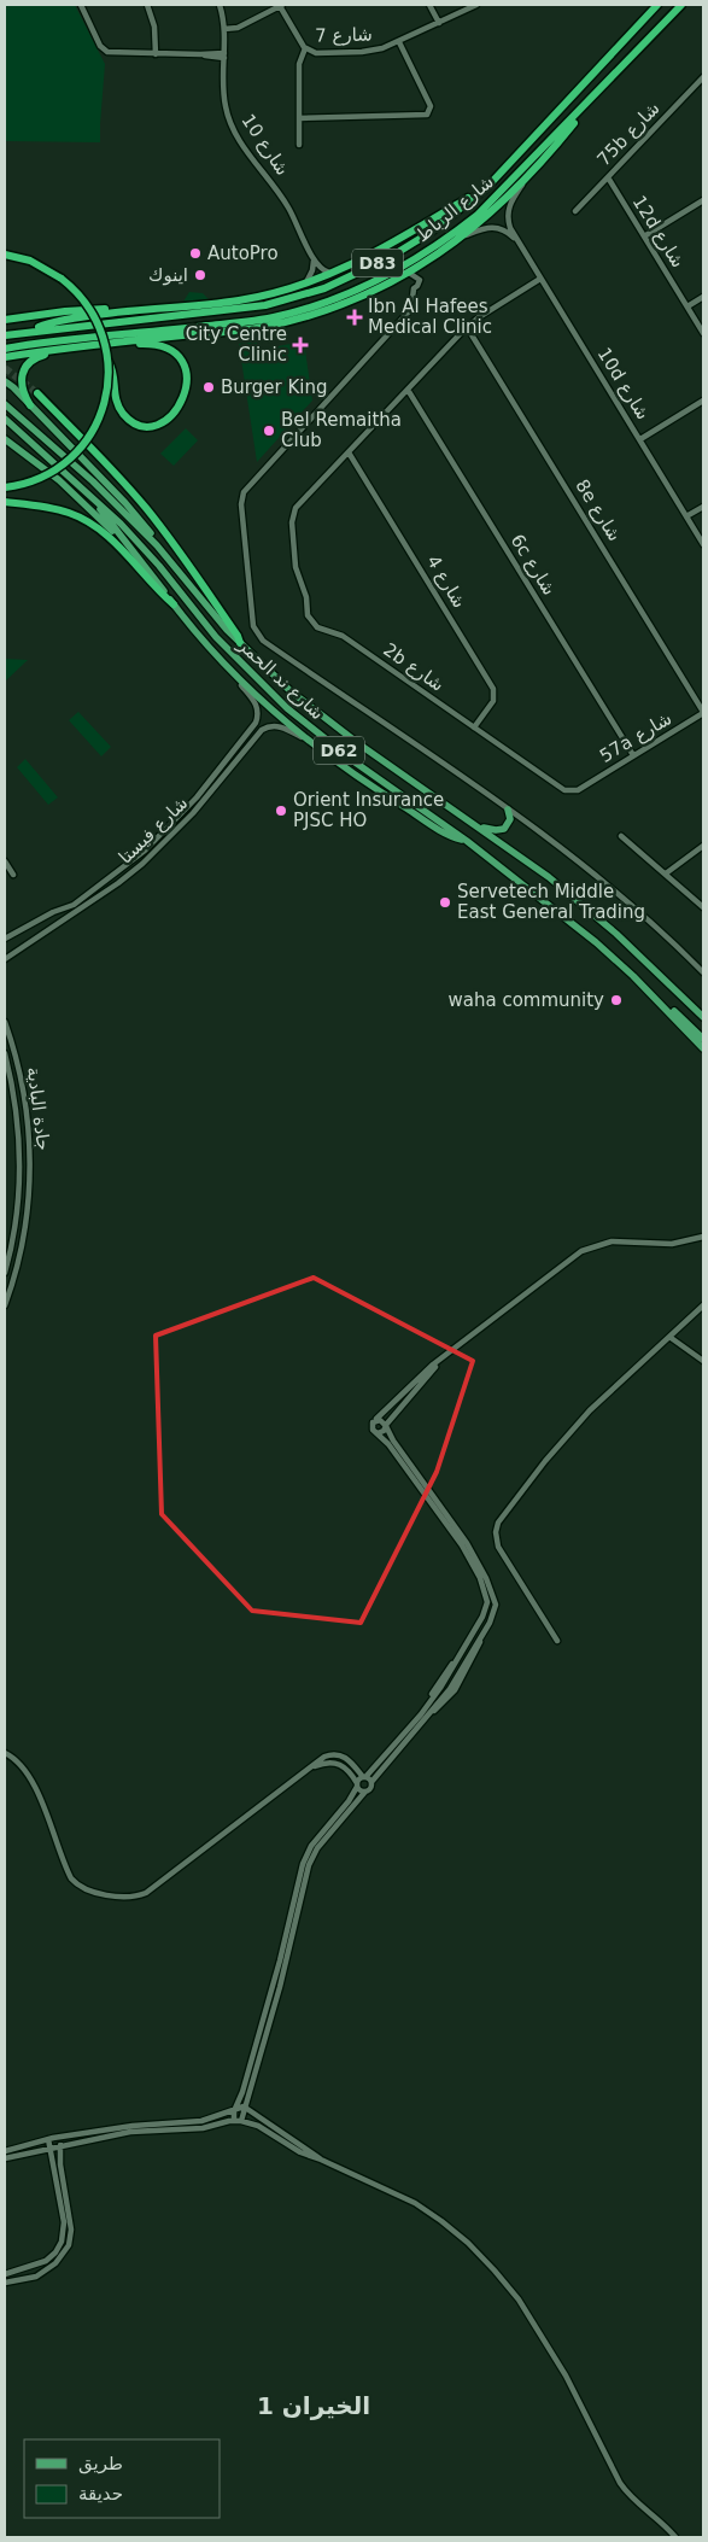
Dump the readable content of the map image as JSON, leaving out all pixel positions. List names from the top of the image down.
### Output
{
  "streets": {
    "highway": ["شارع الرباط", "D83"],
    "main road": ["شارع ند الحمر", "D62"],
    "street": [
      "شارع 7",
      "75b شارع",
      "شارع 10",
      "12d شارع",
      "10d شارع",
      "8e شارع",
      "6c شارع",
      "شارع 4",
      "2b شارع",
      "57a شارع",
      "شارع فيستا",
      "جادة البادية"
    ]
  },
  "crossings": [
    ["75b شارع", "12d شارع"],
    ["8e شارع", "57a شارع"],
    ["6c شارع", "57a شارع"],
    ["شارع 4", "2b شارع"],
    ["2b شارع", "57a شارع"]
  ],
  "districts": ["الخيران 1"],
  "places": {
    "other": [
      "AutoPro",
      "اينوك",
      "Burger King",
      "Bel Remaitha Club",
      "Orient Insurance PJSC HO",
      "Servetech Middle East General Trading",
      "waha community"
    ],
    "health": ["Ibn Al Hafees Medical Clinic", "City Centre Clinic"]
  },
  "legend": ["طريق", "حديقة"]
}
